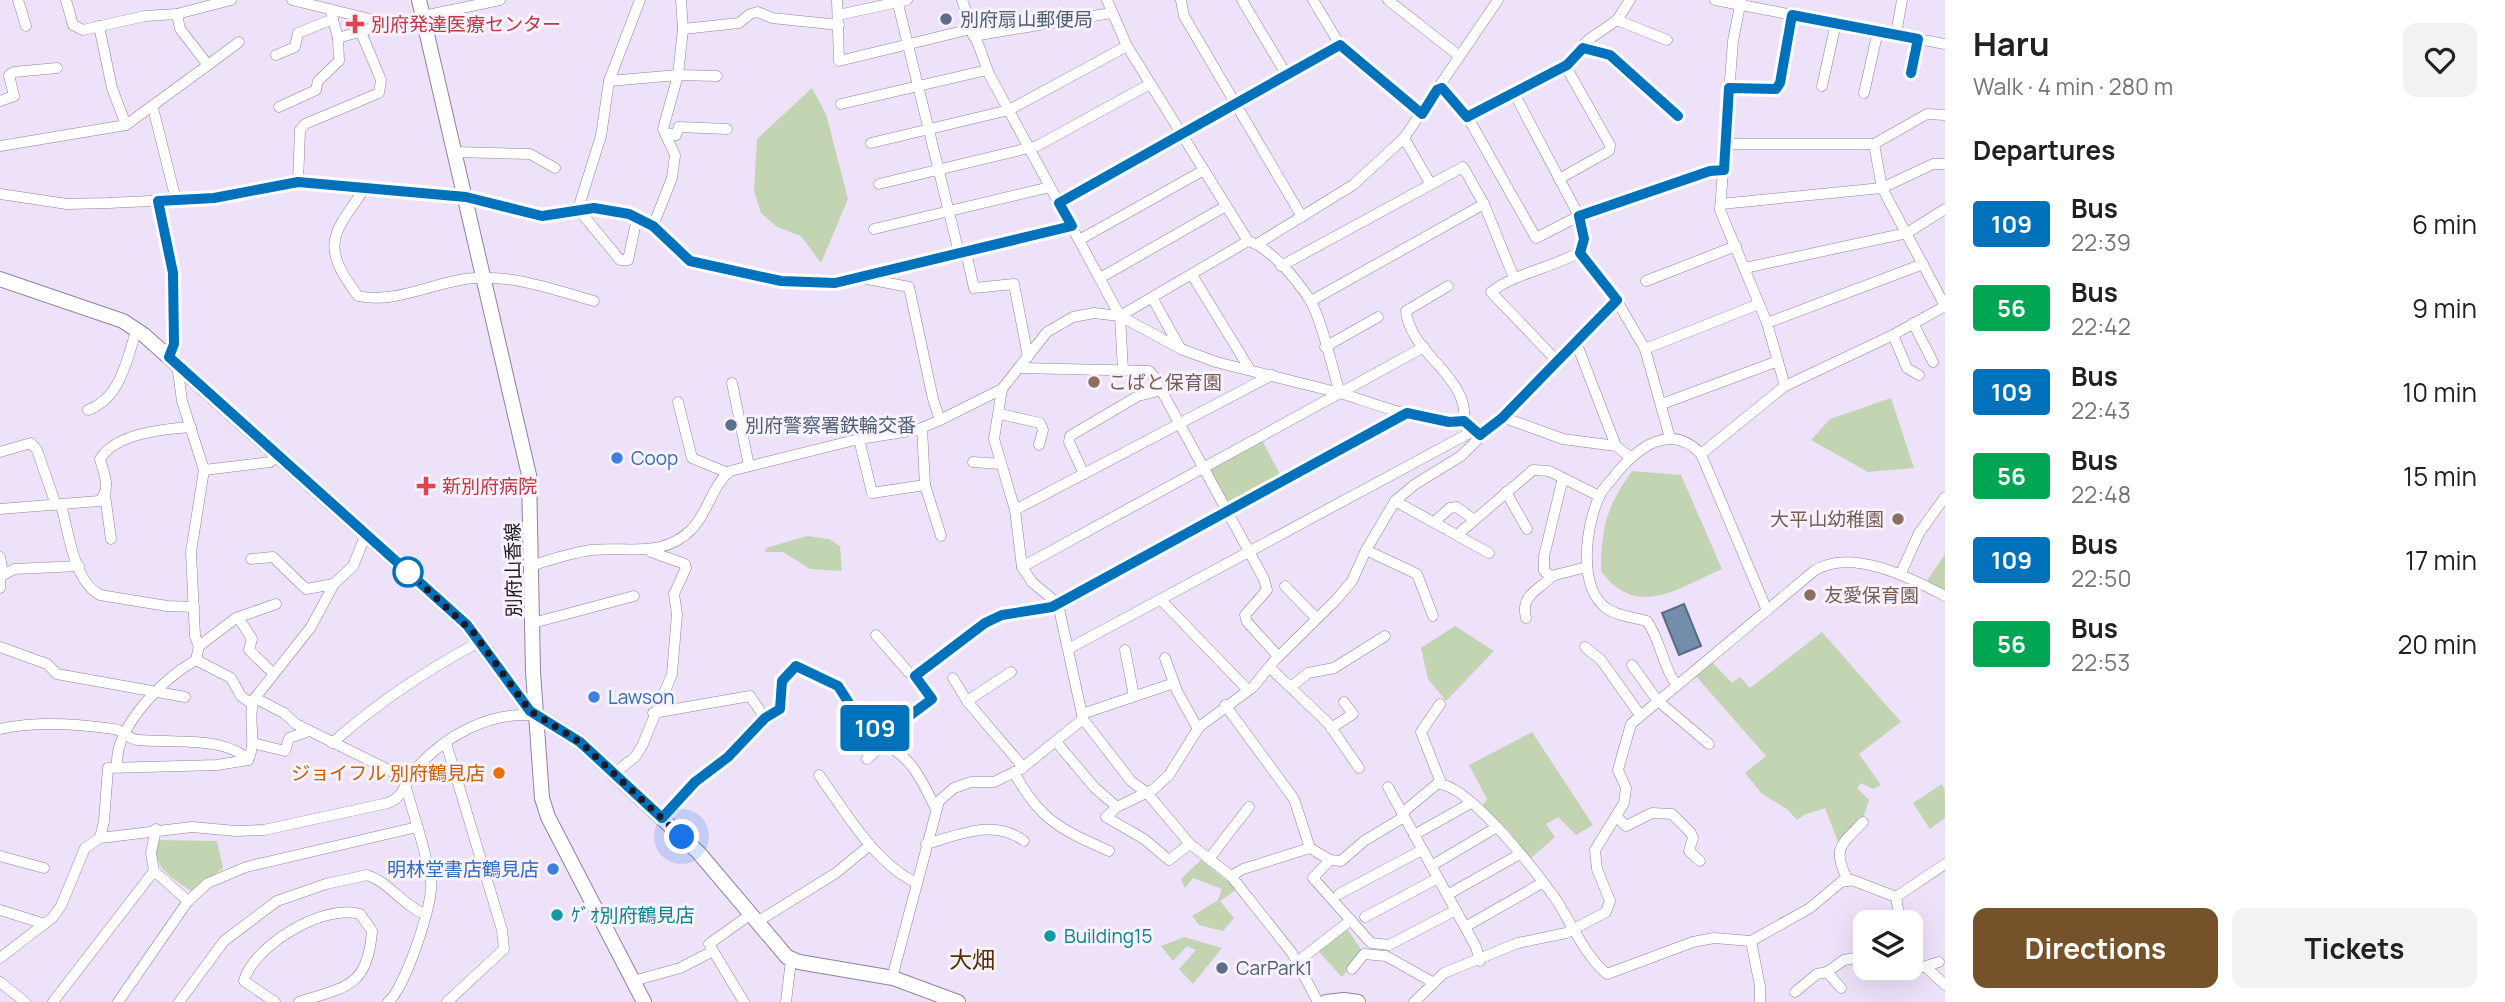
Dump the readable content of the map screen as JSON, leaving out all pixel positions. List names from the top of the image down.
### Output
{
  "streets": {
    "street": ["別府山香線"]
  },
  "districts": ["大畑"],
  "places": {
    "other": [
      "別府扇山郵便局",
      "こばと保育園",
      "別府警察署鉄輪交番",
      "Coop",
      "大平山幼稚園",
      "友愛保育園",
      "Lawson",
      "ジョイフル 別府鶴見店",
      "明林堂書店鶴見店",
      "ｹﾞｵ別府鶴見店",
      "Building15",
      "CarPark1"
    ],
    "health": ["別府発達医療センター", "新別府病院"]
  },
  "lines": ["bus line 109"],
  "page": {
    "on_map": "109",
    "heading": [
      ["Haru", "Walk · 4 min · 280 m"],
      "Departures"
    ],
    "list": [
      {
        "mark": "109",
        "name": "Bus",
        "note": "22:39",
        "value": "6 min"
      },
      {
        "mark": "56",
        "name": "Bus",
        "note": "22:42",
        "value": "9 min"
      },
      {
        "mark": "109",
        "name": "Bus",
        "note": "22:43",
        "value": "10 min"
      },
      {
        "mark": "56",
        "name": "Bus",
        "note": "22:48",
        "value": "15 min"
      },
      {
        "mark": "109",
        "name": "Bus",
        "note": "22:50",
        "value": "17 min"
      },
      {
        "mark": "56",
        "name": "Bus",
        "note": "22:53",
        "value": "20 min"
      }
    ],
    "buttons": ["Directions", "Tickets"]
  }
}
